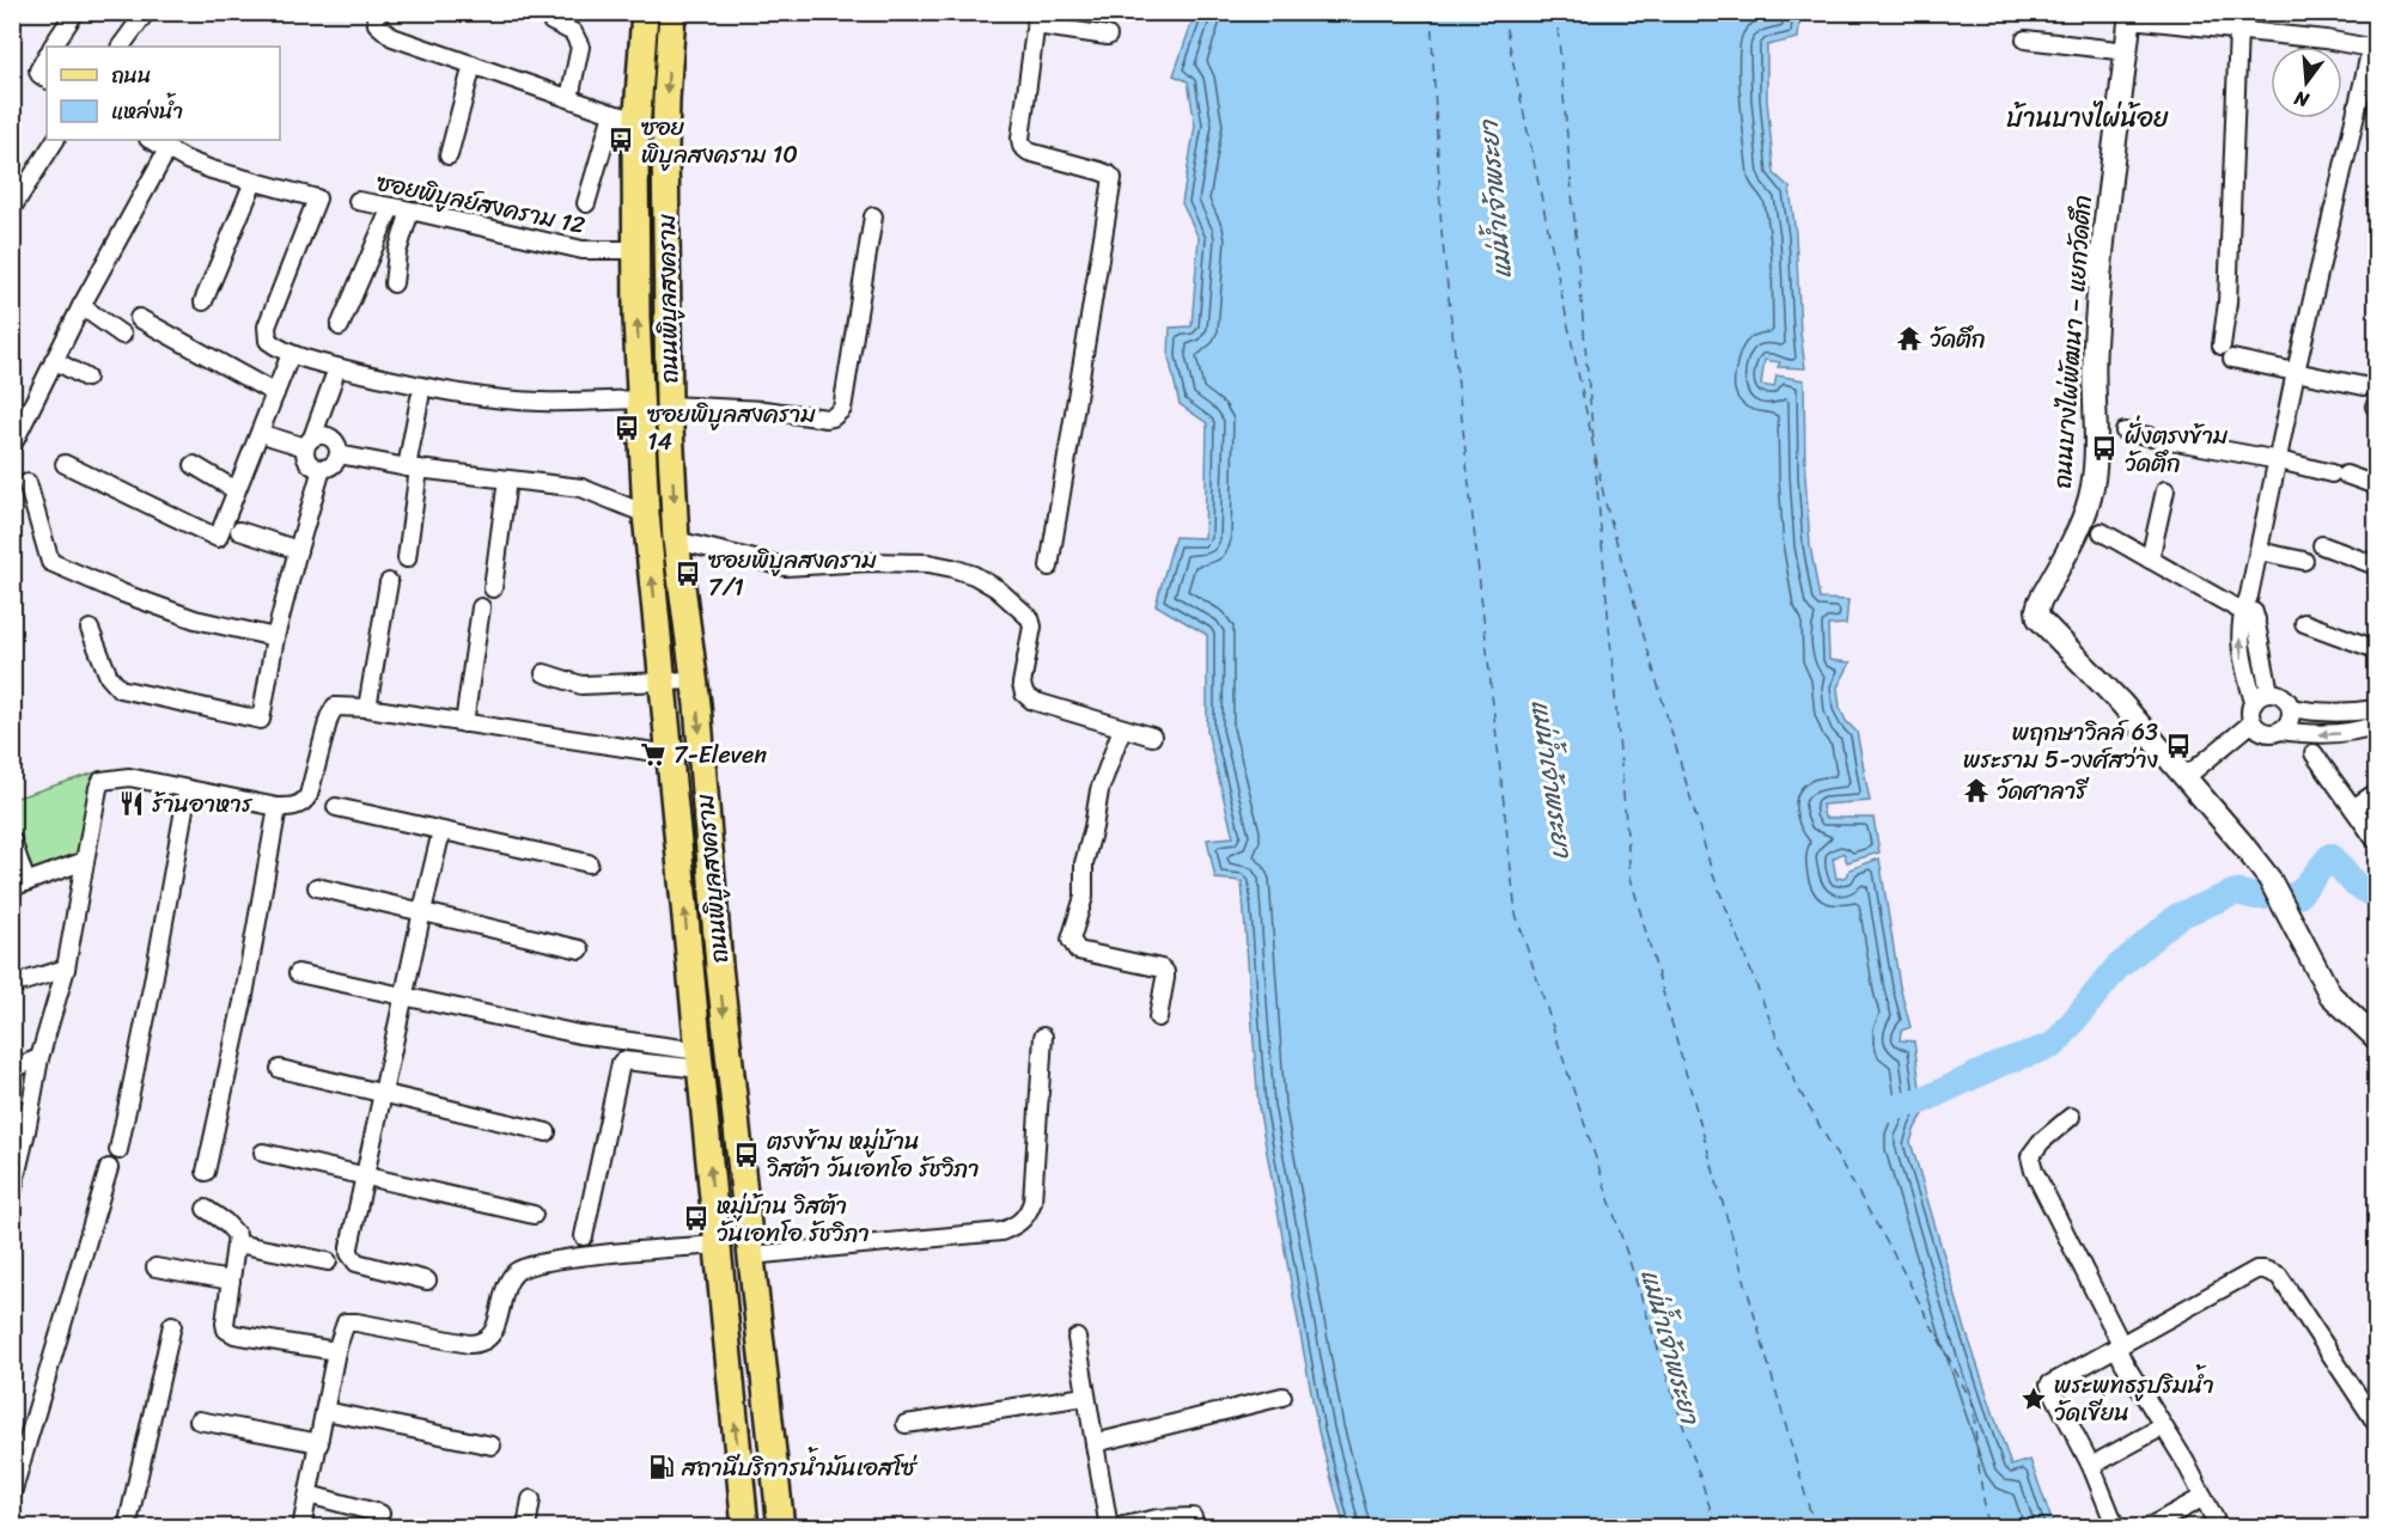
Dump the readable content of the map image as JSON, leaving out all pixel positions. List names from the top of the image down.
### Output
{
  "streets": {
    "main road": ["ถนนพิบูลสงคราม"],
    "street": ["ซอยพิบูลย์สงคราม 12", "ถนนบางไผ่พัฒนา – แยกวัดตึก"]
  },
  "crossings": [
    ["ซอยพิบูลย์สงคราม 12", "ถนนพิบูลสงคราม"]
  ],
  "districts": ["บ้านบางไผ่น้อย"],
  "water": ["แม่น้ำเจ้าพระยา"],
  "places": {
    "bus stop": [
      "ซอย พิบูลสงคราม 10",
      "ซอยพิบูลสงคราม 14",
      "ฝั่งตรงข้าม วัดตึก",
      "ซอยพิบูลสงคราม 7/1",
      "พฤกษาวิลล์ 63 พระราม 5-วงศ์สว่าง",
      "ตรงข้าม หมู่บ้าน วิสต้า วันเอทโอ รัชวิภา",
      "หมู่บ้าน วิสต้า วันเอทโอ รัชวิภา"
    ],
    "temple": ["วัดตึก", "วัดศาลารี"],
    "supermarket": ["7-Eleven"],
    "restaurant": ["ร้านอาหาร"],
    "place": ["พระพุทธรูปริมน้ำ วัดเขียน"],
    "fuel station": ["สถานีบริการน้ำมันเอสโซ่"]
  },
  "legend": ["ถนน", "แหล่งน้ำ"],
  "north": "bottom"
}
